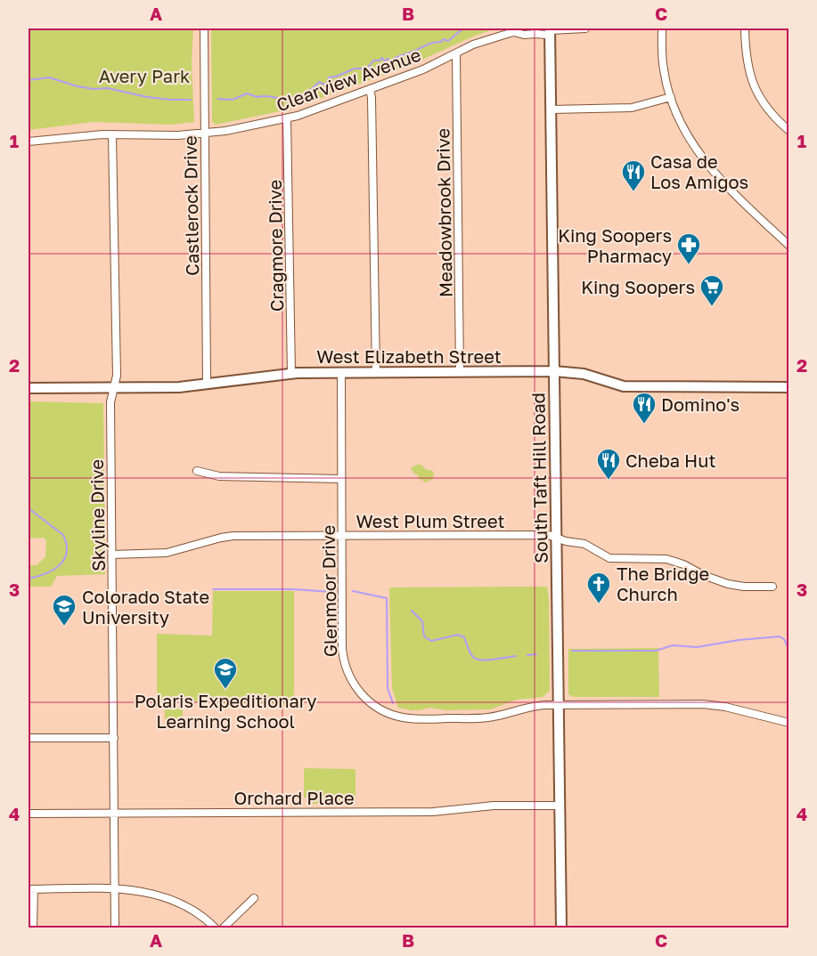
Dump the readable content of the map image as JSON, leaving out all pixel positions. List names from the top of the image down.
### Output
{
  "streets": {
    "main road": ["West Elizabeth Street", "South Taft Hill Road"],
    "street": [
      "Clearview Avenue",
      "Castlerock Drive",
      "Meadowbrook Drive",
      "Cragmore Drive",
      "Skyline Drive",
      "West Plum Street",
      "Glenmoor Drive",
      "Orchard Place"
    ]
  },
  "crossings": [
    ["Clearview Avenue", "Castlerock Drive"],
    ["Clearview Avenue", "Meadowbrook Drive"],
    ["Clearview Avenue", "Cragmore Drive"],
    ["Clearview Avenue", "South Taft Hill Road"],
    ["Clearview Avenue", "Skyline Drive"],
    ["Castlerock Drive", "West Elizabeth Street"],
    ["Meadowbrook Drive", "West Elizabeth Street"],
    ["Cragmore Drive", "West Elizabeth Street"],
    ["West Elizabeth Street", "South Taft Hill Road"],
    ["West Elizabeth Street", "Skyline Drive"],
    ["West Elizabeth Street", "Glenmoor Drive"],
    ["South Taft Hill Road", "West Plum Street"],
    ["South Taft Hill Road", "Glenmoor Drive"],
    ["South Taft Hill Road", "Orchard Place"],
    ["Skyline Drive", "West Plum Street"],
    ["Skyline Drive", "Orchard Place"],
    ["West Plum Street", "Glenmoor Drive"]
  ],
  "parks": ["Avery Park"],
  "places": {
    "restaurant": ["Casa de Los Amigos", "Domino's", "Cheba Hut"],
    "pharmacy": ["King Soopers Pharmacy"],
    "supermarket": ["King Soopers"],
    "church": ["The Bridge Church"],
    "school or university": ["Colorado State University", "Polaris Expeditionary Learning School"]
  },
  "grid": {
    "columns": ["A", "B", "C"],
    "rows": [
      "1",
      "2",
      "3",
      "4"
    ]
  }
}
